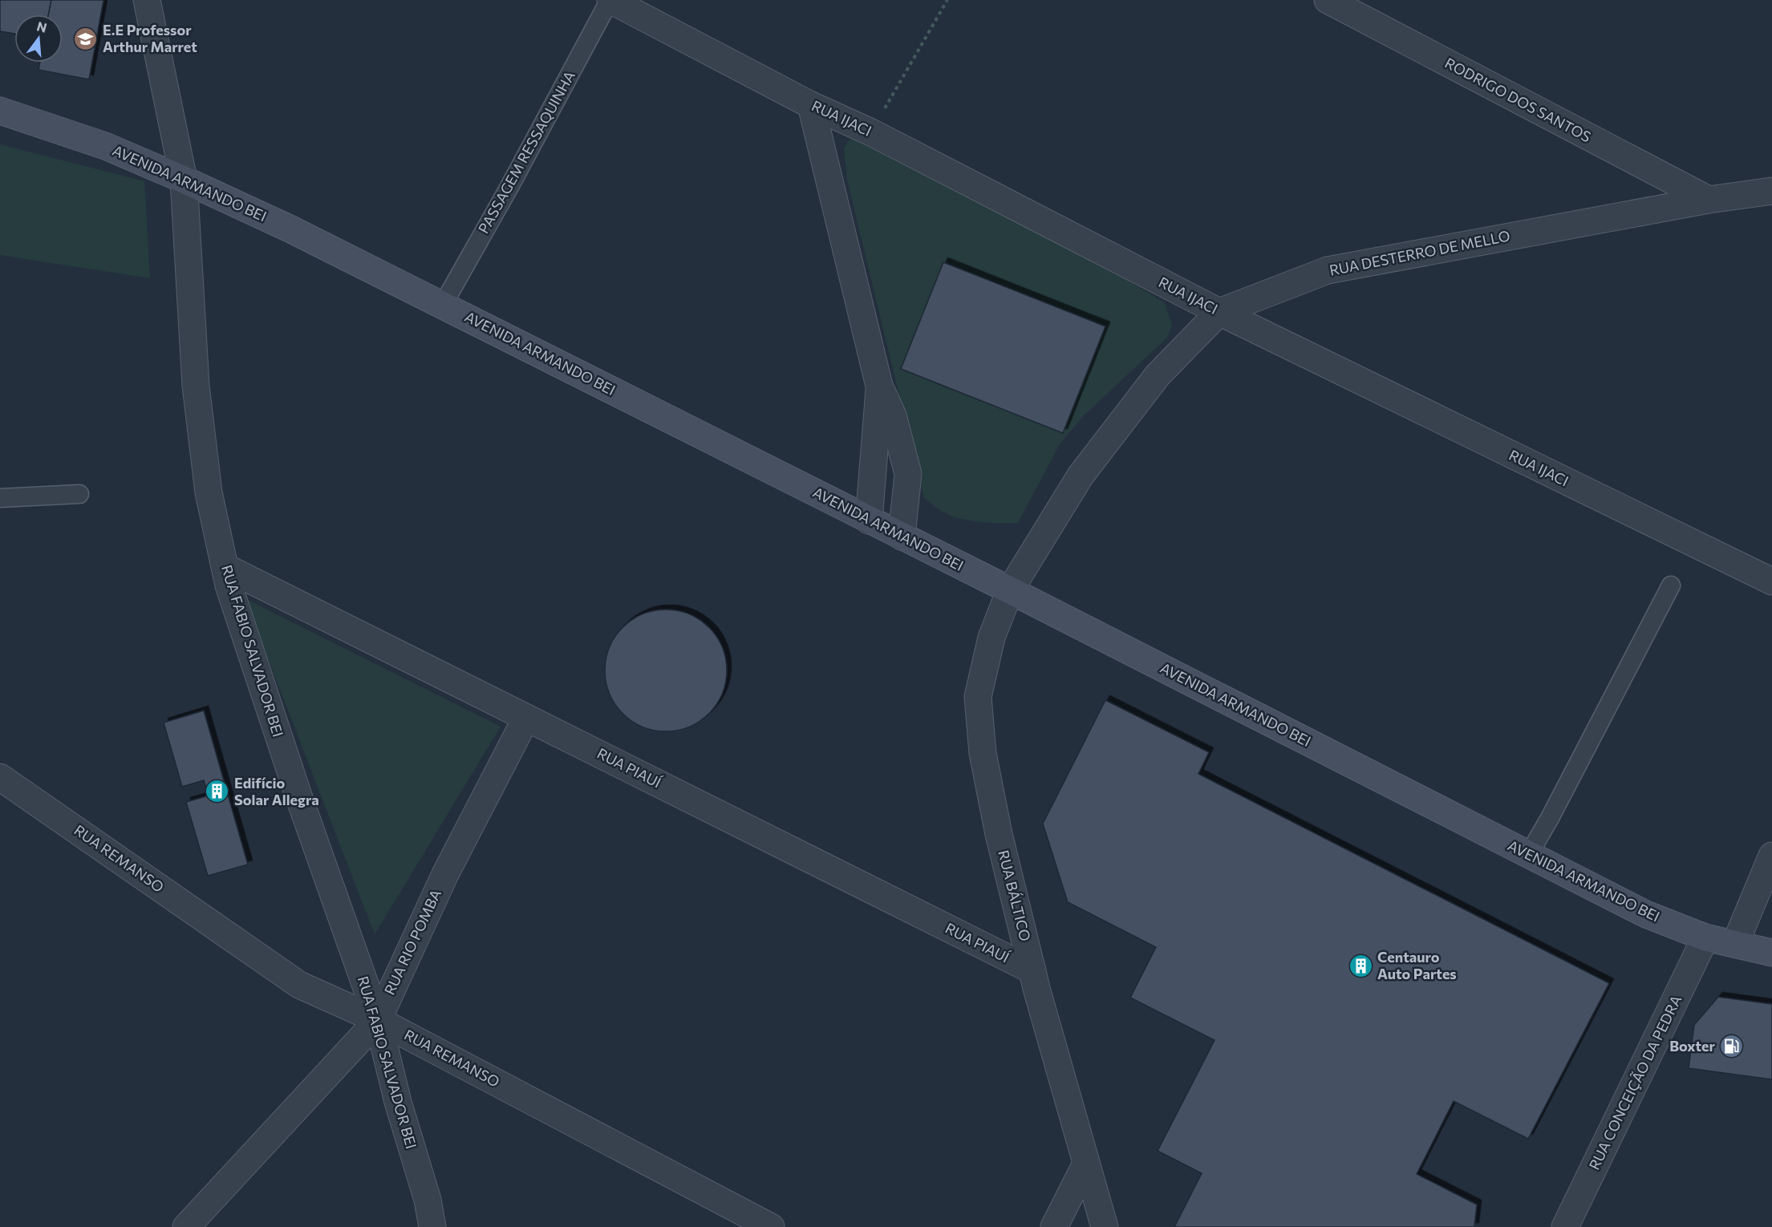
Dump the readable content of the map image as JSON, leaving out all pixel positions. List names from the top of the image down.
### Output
{
  "streets": {
    "street": [
      "RODRIGO DOS SANTOS",
      "RUA IJACI",
      "AVENIDA ARMANDO BEI",
      "RUA DESTERRO DE MELLO",
      "RUA FABIO SALVADOR BEI",
      "RUA PIAUÍ",
      "RUA REMANSO",
      "RUA BÁLTICO",
      "RUA RIO POMBA",
      "RUA CONCEIÇÃO DA PEDRA"
    ],
    "lane": ["PASSAGEM RESSAQUINHA"]
  },
  "crossings": [
    ["RODRIGO DOS SANTOS", "RUA DESTERRO DE MELLO"],
    ["RUA IJACI", "PASSAGEM RESSAQUINHA"],
    ["RUA IJACI", "RUA DESTERRO DE MELLO"],
    ["PASSAGEM RESSAQUINHA", "AVENIDA ARMANDO BEI"],
    ["AVENIDA ARMANDO BEI", "RUA DESTERRO DE MELLO"],
    ["AVENIDA ARMANDO BEI", "RUA FABIO SALVADOR BEI"],
    ["AVENIDA ARMANDO BEI", "RUA BÁLTICO"],
    ["AVENIDA ARMANDO BEI", "RUA CONCEIÇÃO DA PEDRA"],
    ["RUA DESTERRO DE MELLO", "RUA BÁLTICO"],
    ["RUA FABIO SALVADOR BEI", "RUA PIAUÍ"],
    ["RUA FABIO SALVADOR BEI", "RUA REMANSO"],
    ["RUA FABIO SALVADOR BEI", "RUA RIO POMBA"],
    ["RUA PIAUÍ", "RUA BÁLTICO"],
    ["RUA PIAUÍ", "RUA RIO POMBA"],
    ["RUA REMANSO", "RUA RIO POMBA"]
  ],
  "places": {
    "school or university": ["E.E Professor Arthur Marret"],
    "building": ["Edifício Solar Allegra", "Centauro Auto Partes"],
    "fuel station": ["Boxter"]
  },
  "north": "top"
}
